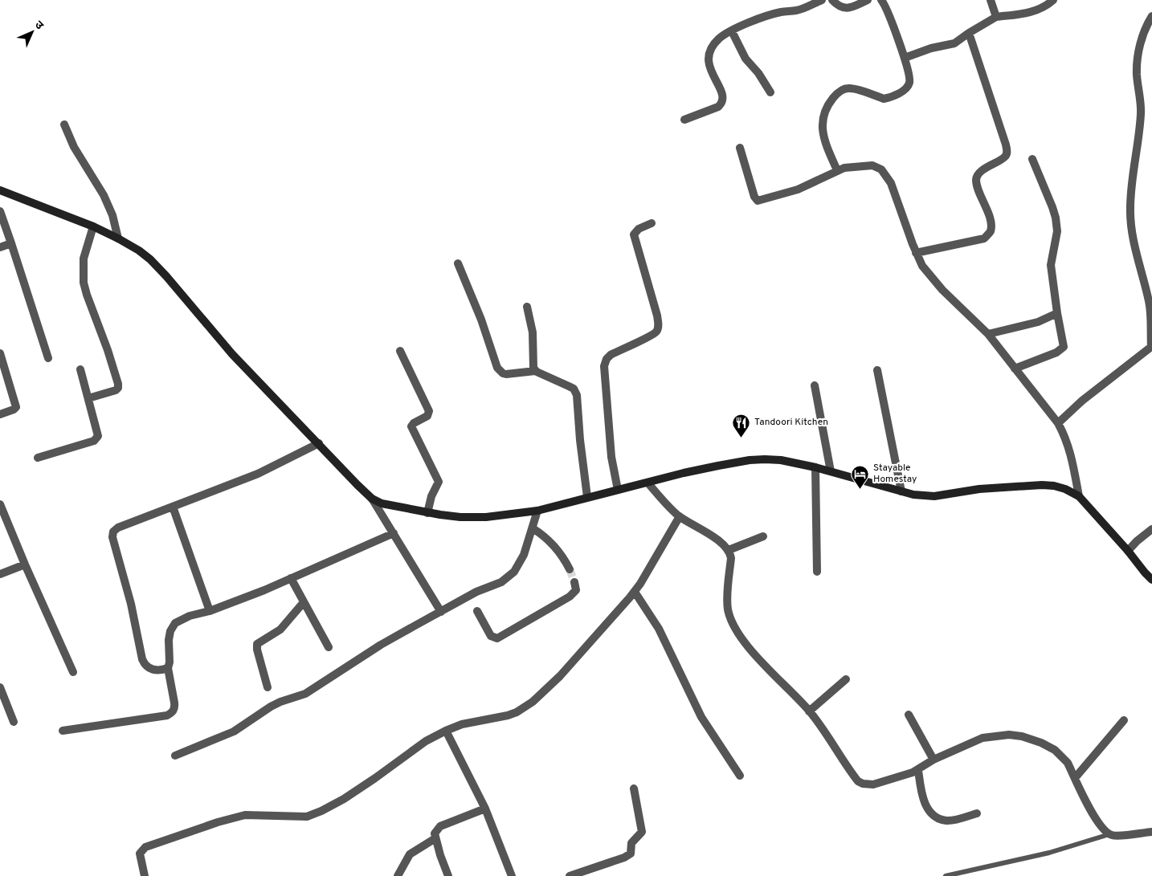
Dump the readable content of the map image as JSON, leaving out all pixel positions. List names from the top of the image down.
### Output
{
  "places": {
    "restaurant": ["Tandoori Kitchen"],
    "hotel": ["Stayable Homestay"]
  },
  "north": "top right"
}
